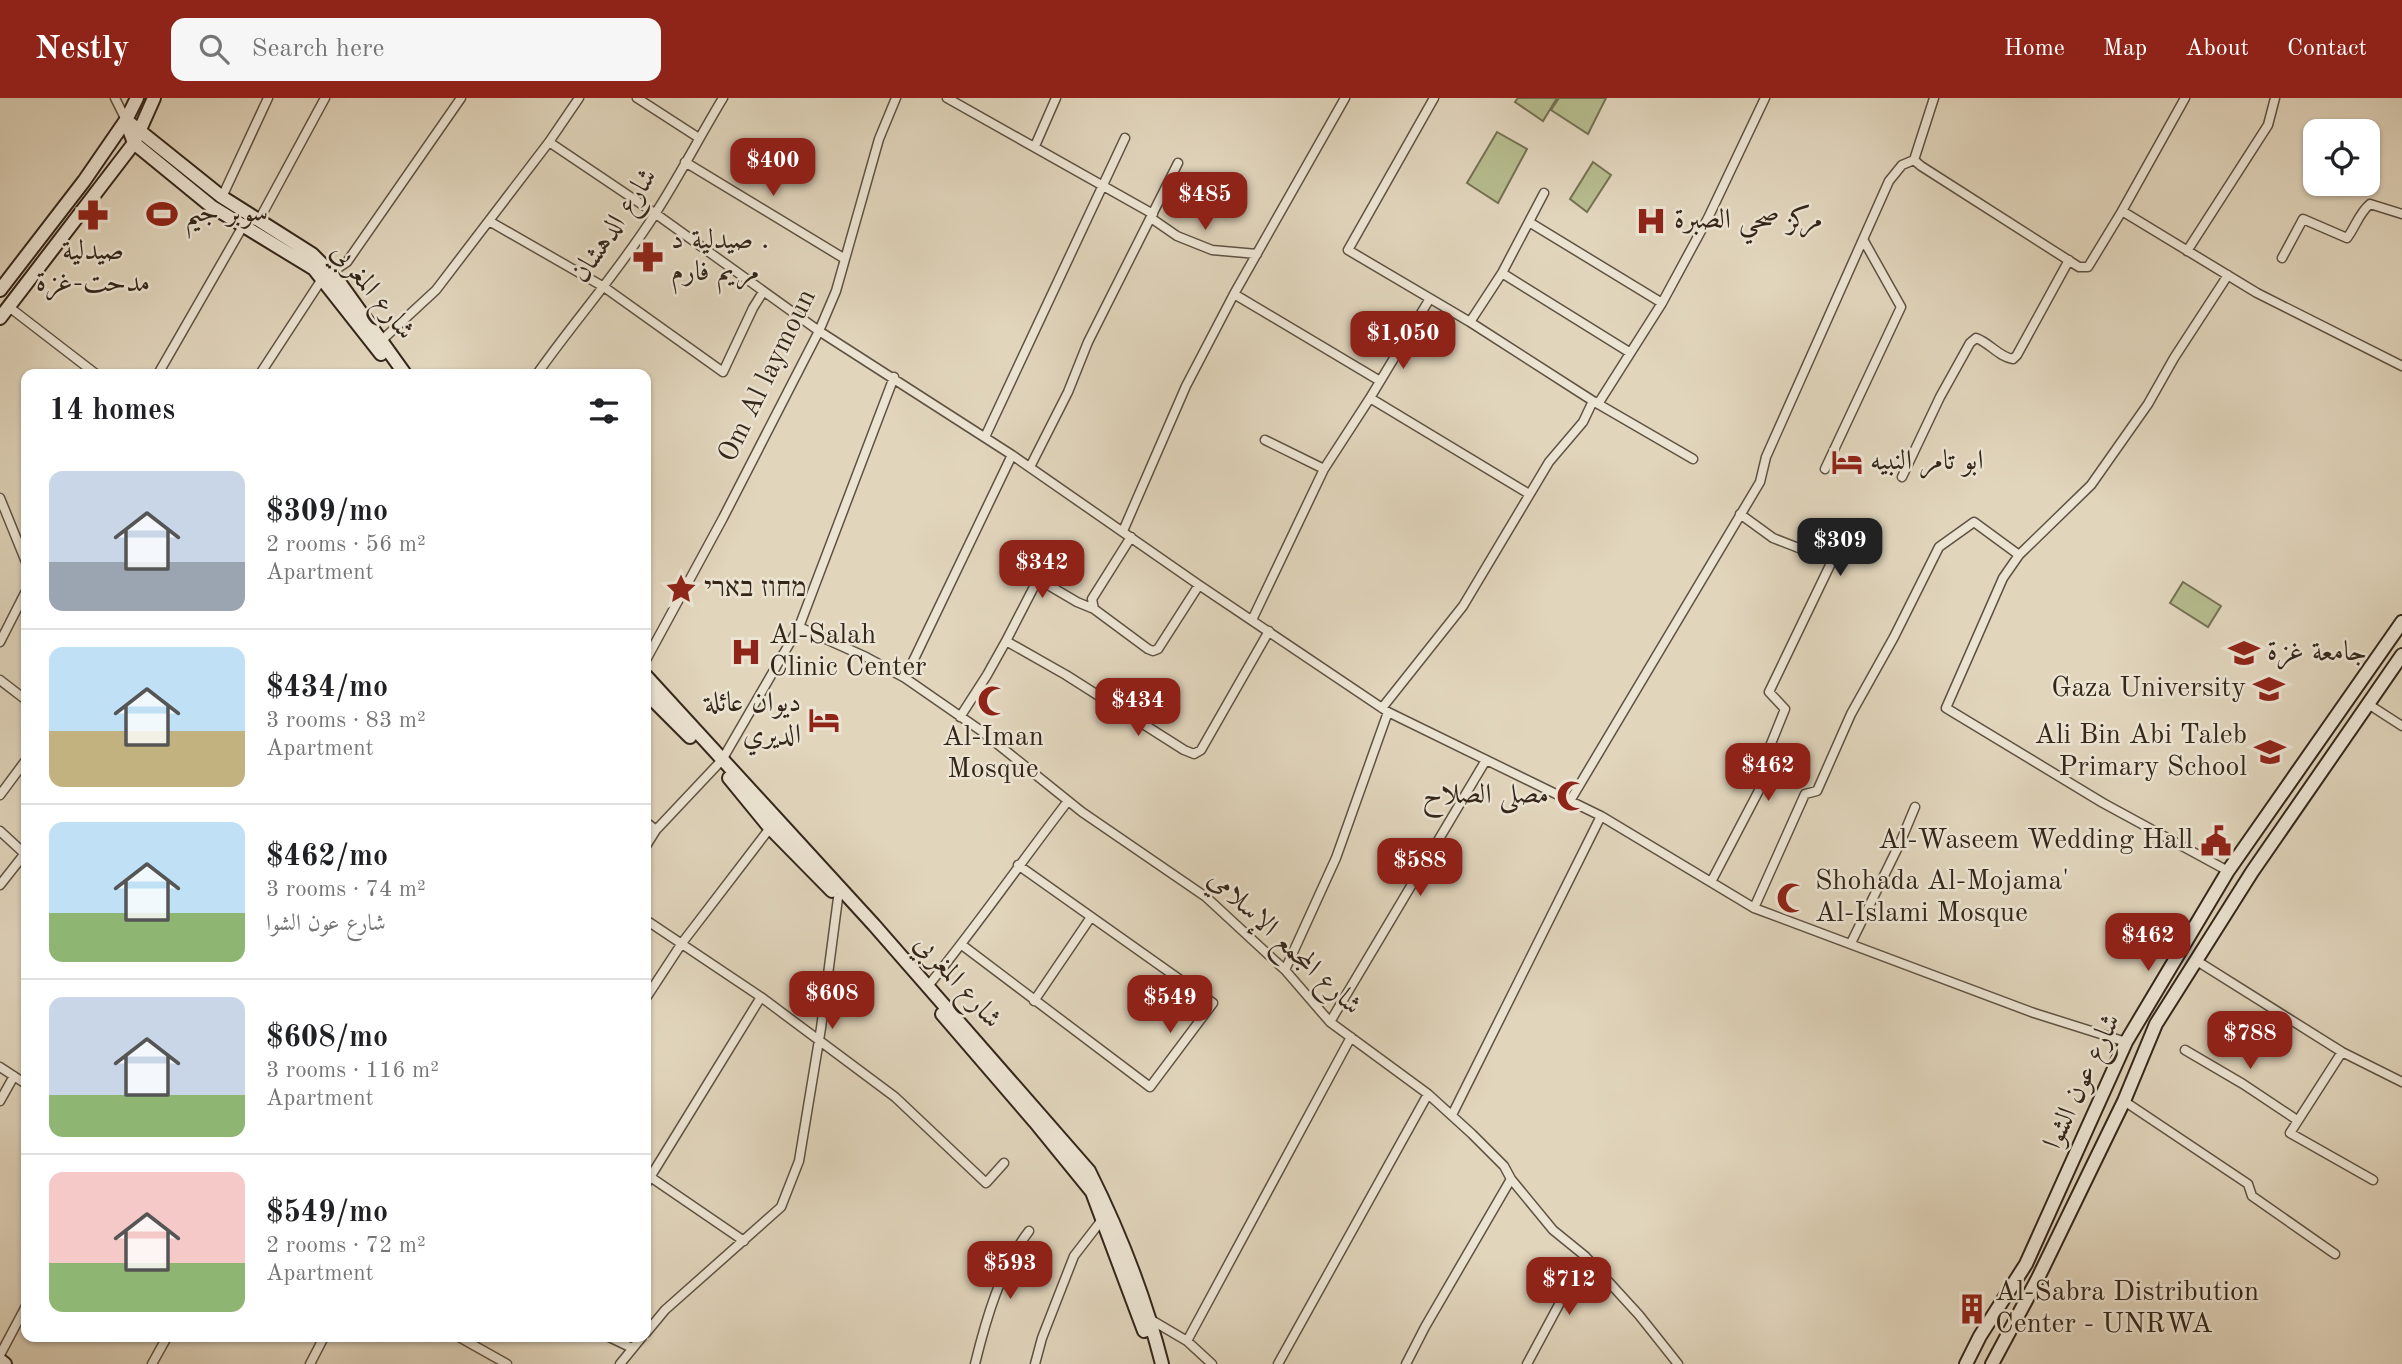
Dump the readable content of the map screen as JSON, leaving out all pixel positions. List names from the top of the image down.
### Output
{
  "streets": {
    "main road": ["شارع المغربي", "شارع عون الشوا"],
    "street": ["شارع الدهشان", "Om Al laymoun", "شارع المجمع الإسلامي"]
  },
  "places": {
    "sports": ["سوبر جيم"],
    "pharmacy": ["صيدلية مدحت-غزة", "صيدلية د . مريم فارم"],
    "hospital": ["مركز صحي الصبرة", "Al-Salah Clinic Center"],
    "hotel": ["ابو تامر النبيه", "ديوان عائلة الديري"],
    "place": ["מחוז בארי"],
    "school or university": ["جامعة غزة", "Gaza University", "Ali Bin Abi Taleb Primary School"],
    "mosque": ["Al-Iman Mosque", "مصلى الصلاح", "Shohada Al-Mojama' Al-Islami Mosque"],
    "public building": ["Al-Waseem Wedding Hall"],
    "building": ["Al-Sabra Distribution Center - UNRWA"]
  },
  "page": {
    "header": "Nestly",
    "search": "Search here",
    "nav": [
      "Home",
      "Map",
      "About",
      "Contact"
    ],
    "price": [
      "$400",
      "$485",
      "$1,050",
      "$309",
      "$342",
      "$434",
      "$462",
      "$588",
      "$462",
      "$608",
      "$549",
      "$788",
      "$593",
      "$712"
    ],
    "heading": "14 homes",
    "list": [
      {
        "name": "$309/mo",
        "note": "2 rooms · 56 m² · Apartment"
      },
      {
        "name": "$434/mo",
        "note": "3 rooms · 83 m² · Apartment"
      },
      {
        "name": "$462/mo",
        "note": "3 rooms · 74 m² · شارع عون الشوا"
      },
      {
        "name": "$608/mo",
        "note": "3 rooms · 116 m² · Apartment"
      },
      {
        "name": "$549/mo",
        "note": "2 rooms · 72 m² · Apartment"
      }
    ]
  }
}
